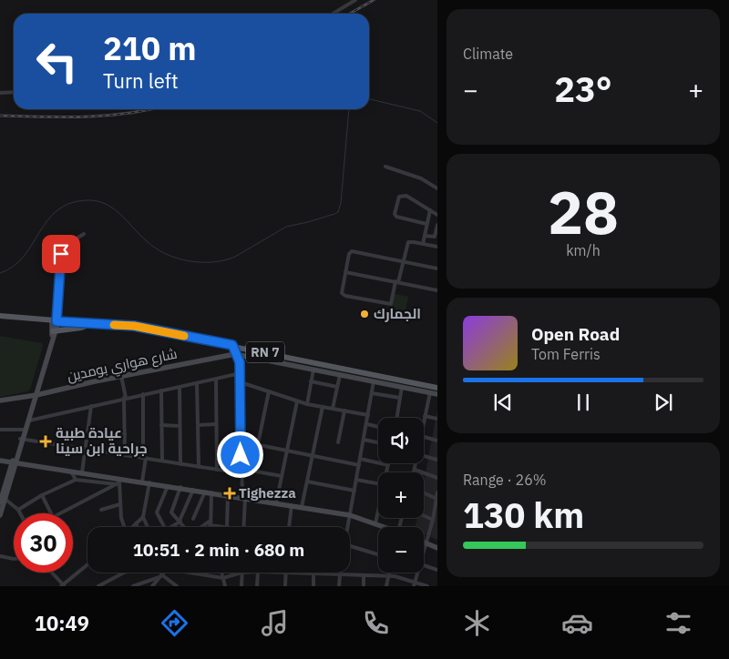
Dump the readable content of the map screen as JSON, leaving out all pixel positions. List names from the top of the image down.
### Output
{
  "streets": {
    "main road": ["RN 7"],
    "street": ["شارع هواري بومدين"]
  },
  "crossings": [
    ["RN 7", "شارع هواري بومدين"]
  ],
  "places": {
    "other": ["الجمارك"],
    "health": ["عيادة طبية جراحية ابن سينا", "Tighezza"]
  },
  "page": {
    "tile": [
      "Climate",
      ["28", "km/h"],
      ["Range · 26%", "130 km"]
    ],
    "turn": ["210 m", "Turn left"],
    "heat": ["−", "23°", "+"],
    "song": ["Open Road", "Tom Ferris"],
    "map_buttons": ["+", "−"],
    "limit": "30",
    "trip": "10:51 · 2 min · 680 m",
    "tabs": "10:49"
  }
}
